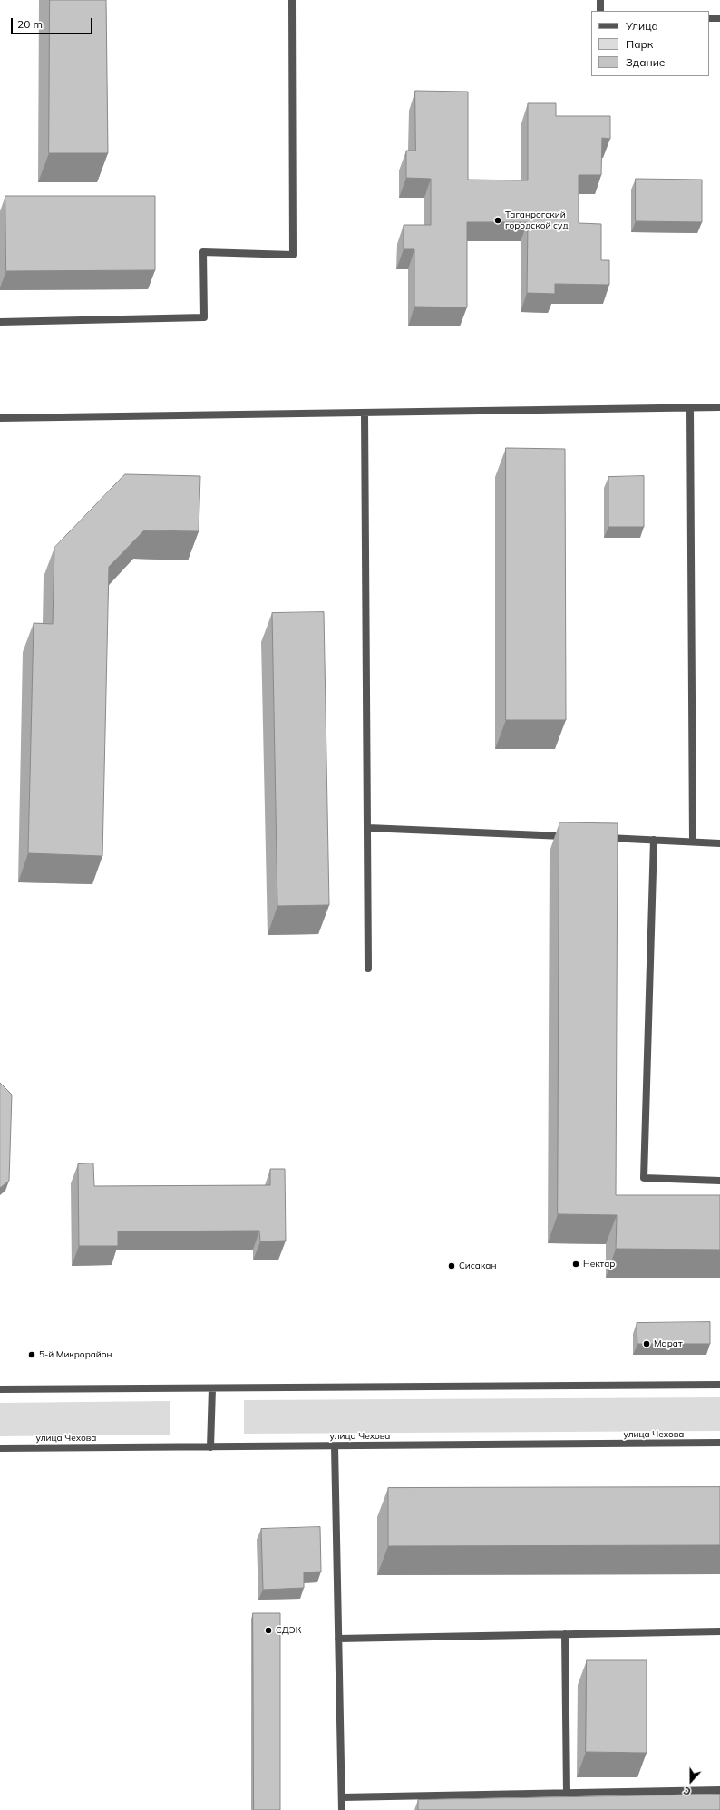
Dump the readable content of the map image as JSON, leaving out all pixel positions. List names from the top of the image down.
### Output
{
  "streets": {
    "street": ["улица Чехова"]
  },
  "places": [
    "Таганрогский городской суд",
    "Нектар",
    "Сисакан",
    "Марат",
    "5-й Микрорайон",
    "СДЭК"
  ],
  "legend": ["Улица", "Парк", "Здание"],
  "scale_bar": "20 m",
  "north": "bottom"
}
